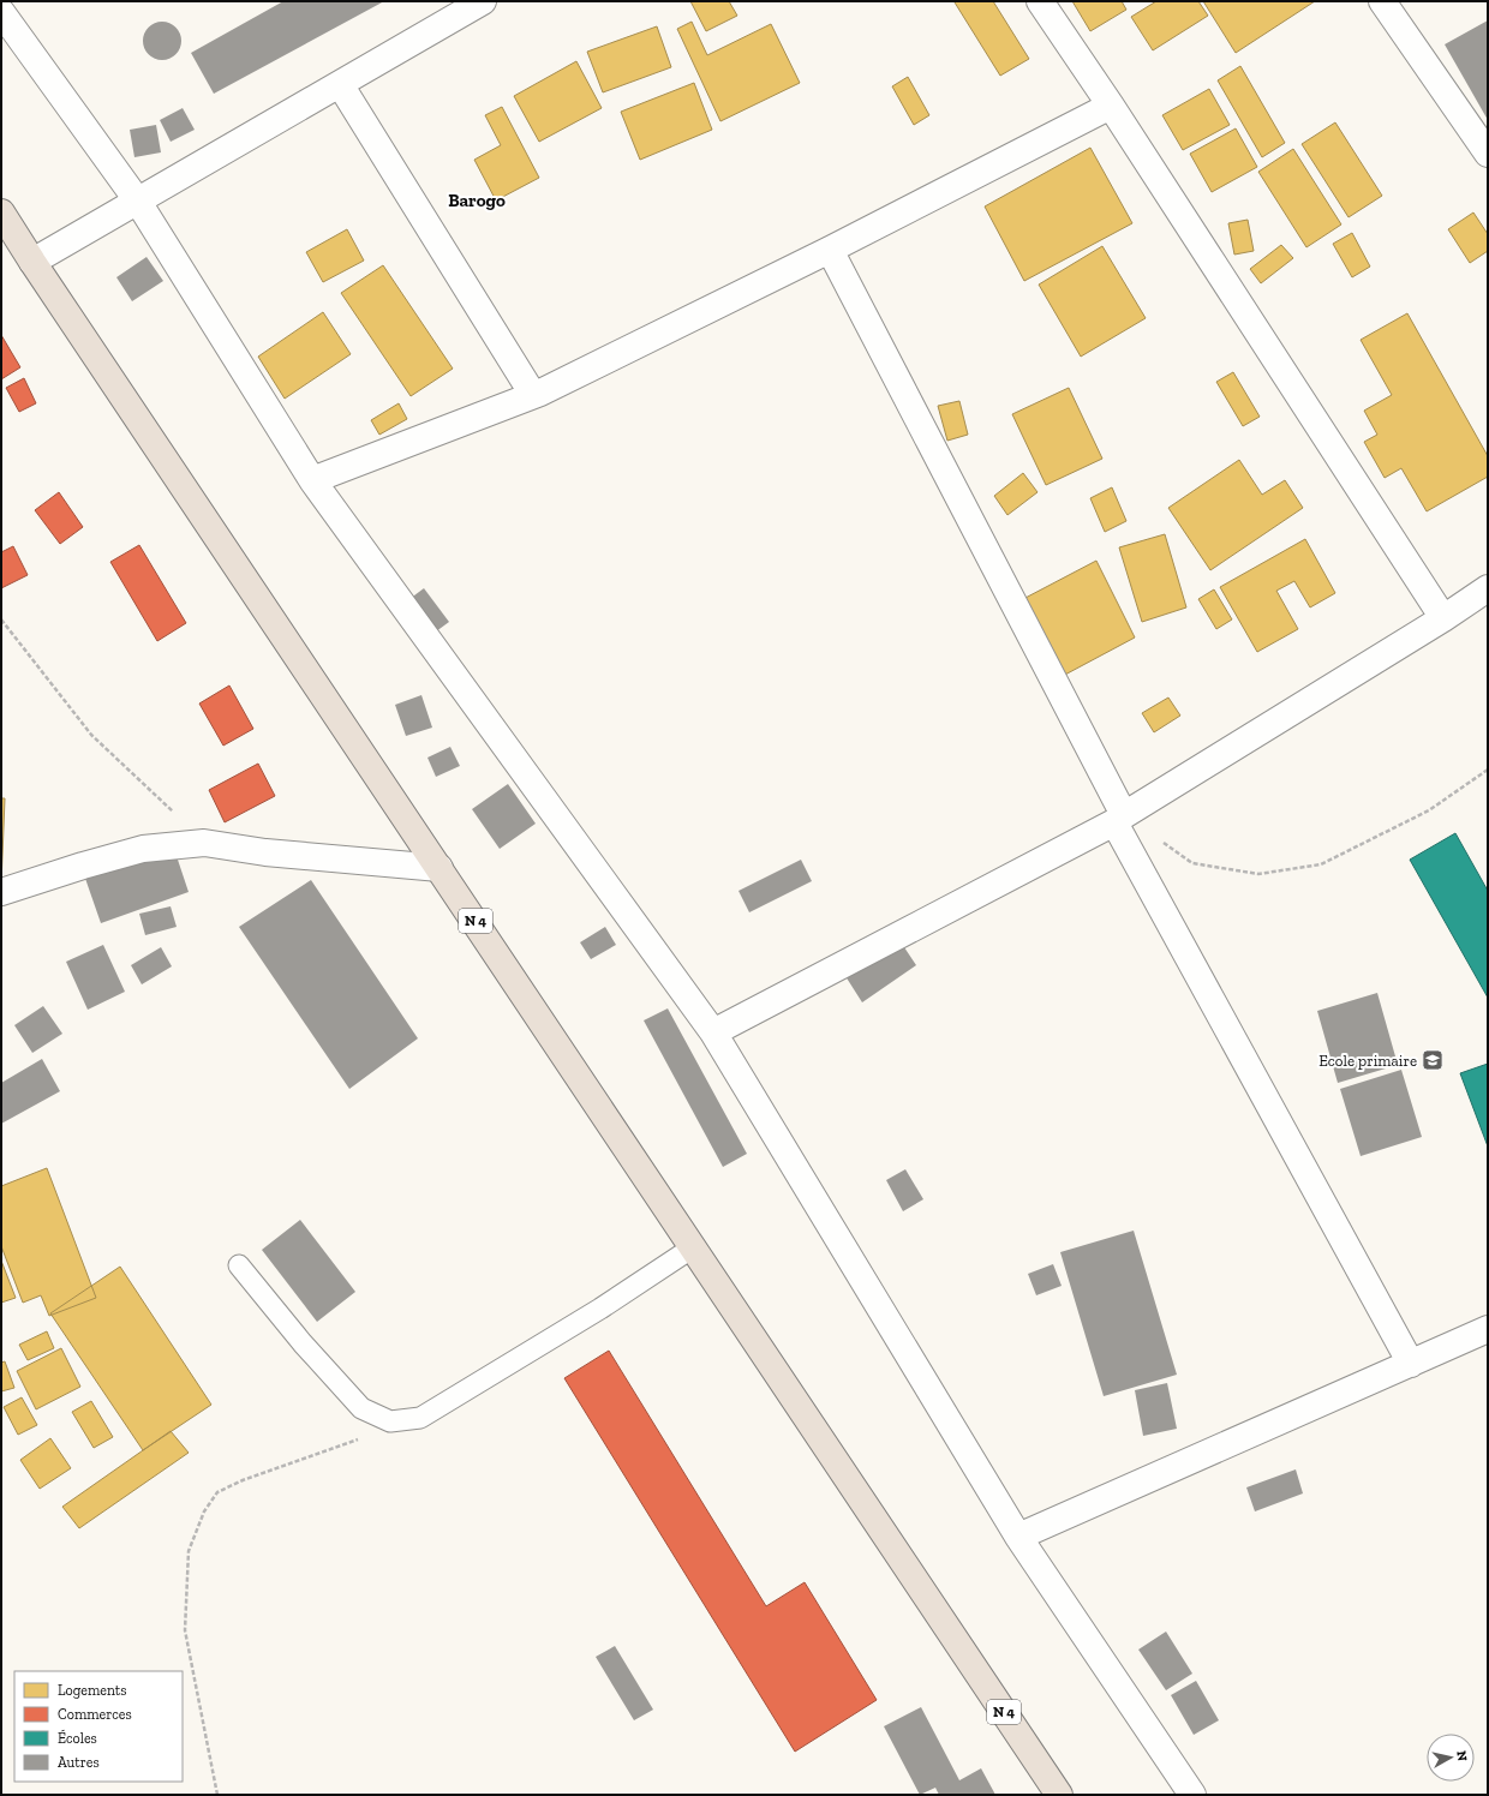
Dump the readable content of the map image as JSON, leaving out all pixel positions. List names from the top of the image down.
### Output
{
  "streets": {
    "highway": ["N 4"]
  },
  "districts": ["Barogo"],
  "places": {
    "school or university": ["Ecole primaire"]
  },
  "legend": [
    "Logements",
    "Commerces",
    "Écoles",
    "Autres"
  ],
  "north": "right"
}
